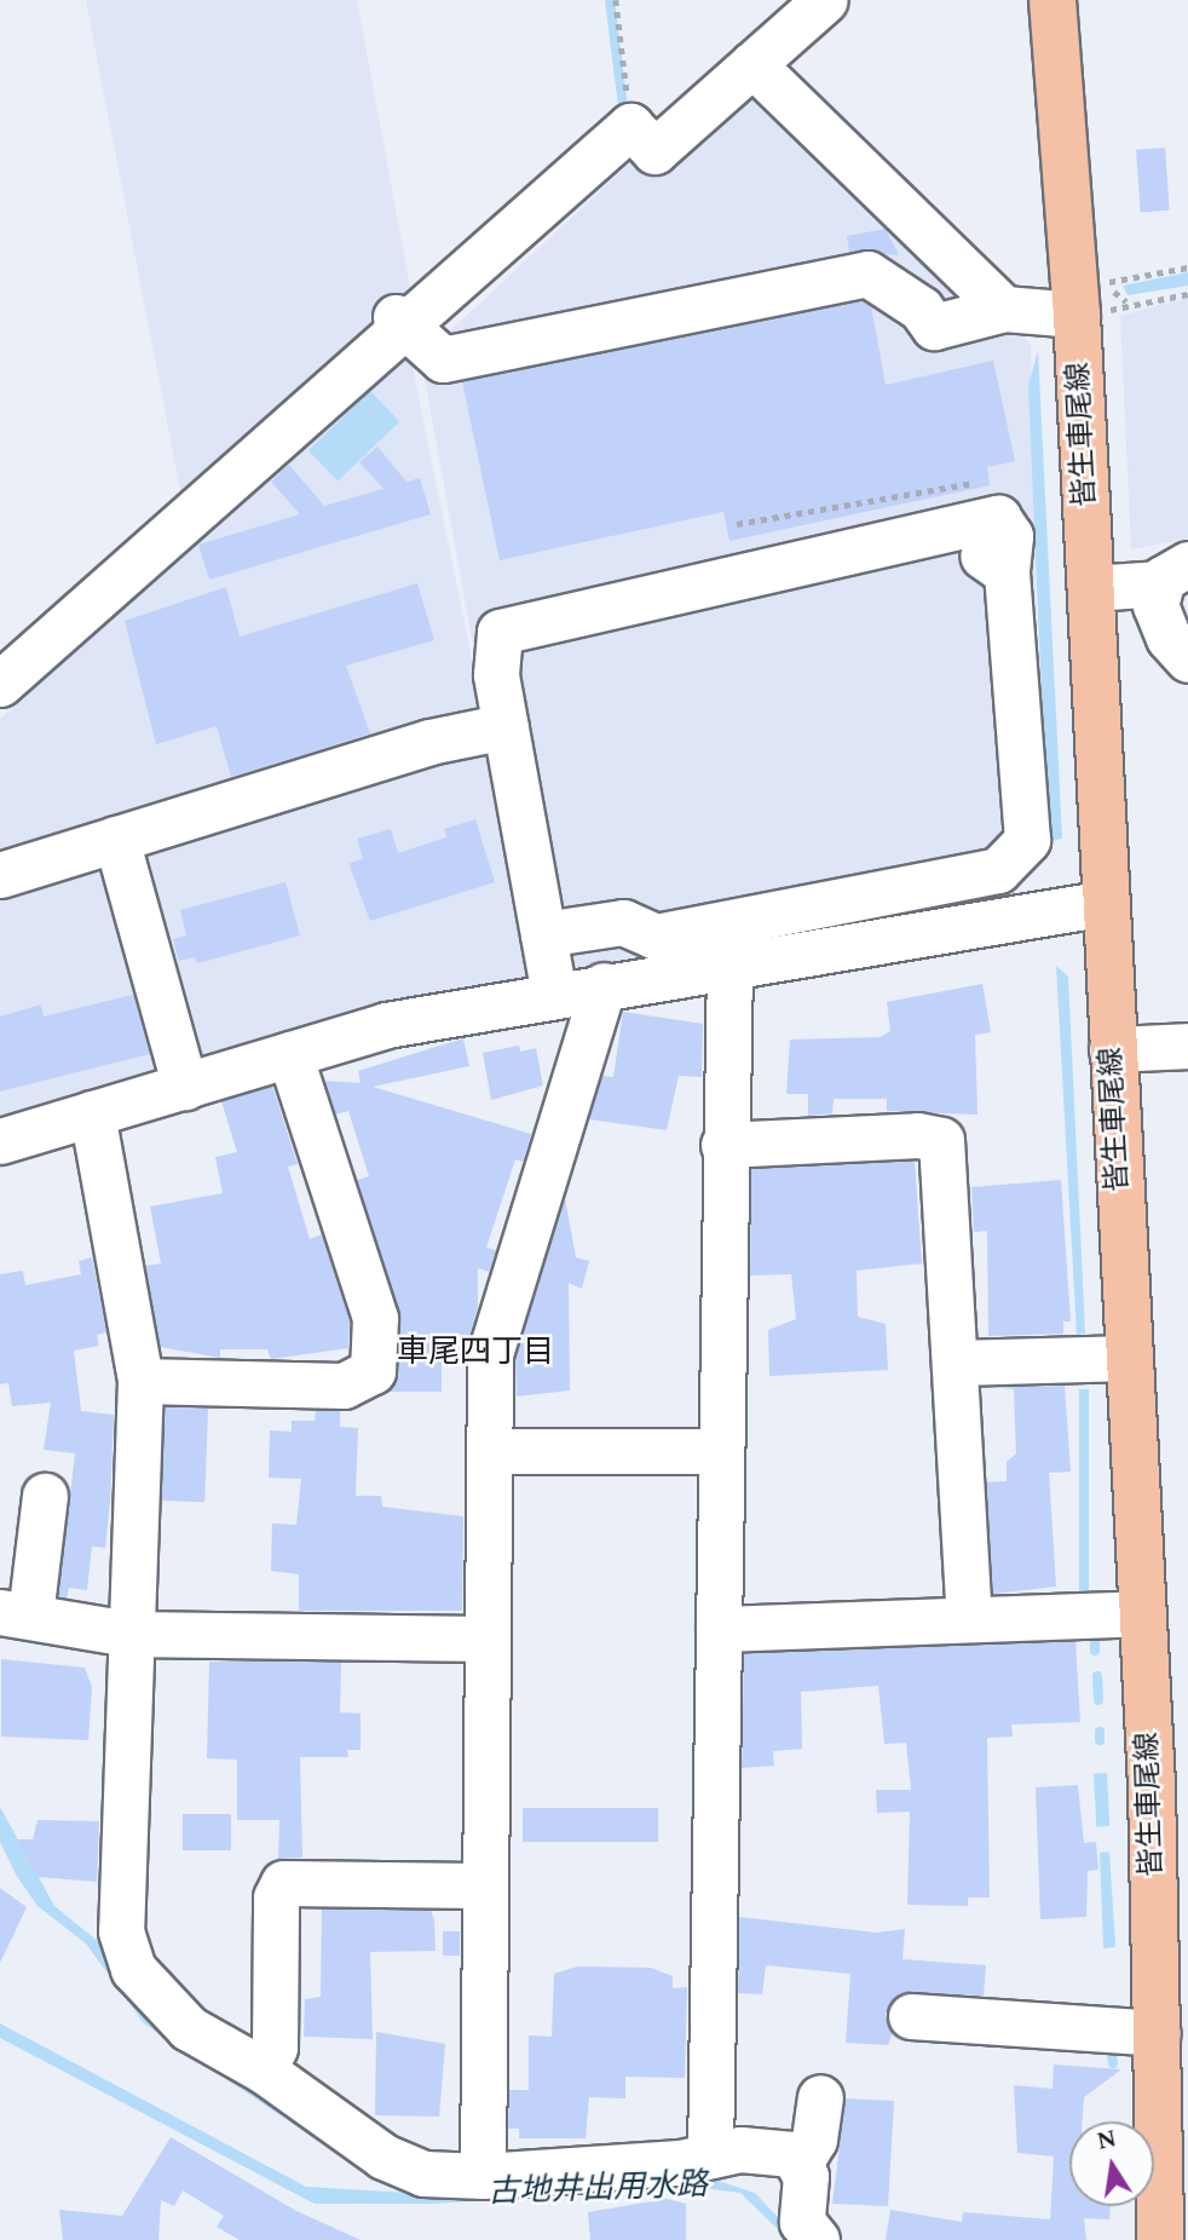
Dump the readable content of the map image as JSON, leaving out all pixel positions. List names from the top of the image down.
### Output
{
  "streets": {
    "main road": ["皆生車尾線"]
  },
  "districts": ["車尾四丁目"],
  "water": ["古地井出用水路"],
  "north": "top"
}
